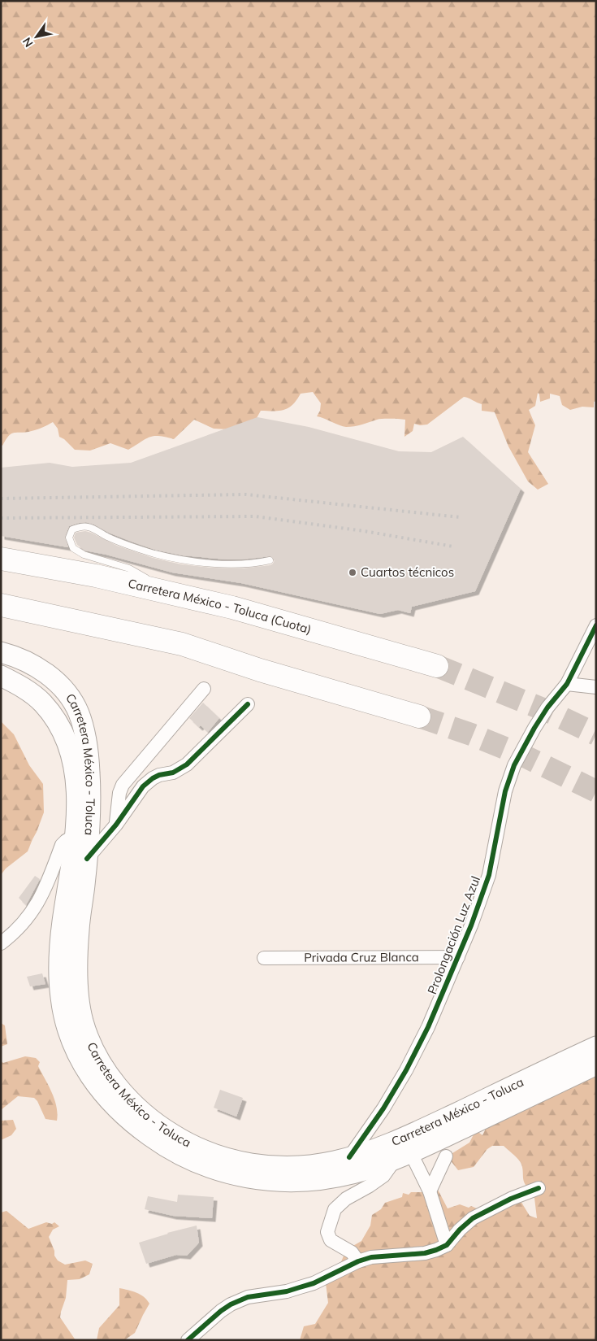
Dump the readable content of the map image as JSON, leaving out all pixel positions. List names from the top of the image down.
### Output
{
  "streets": {
    "highway": ["Carretera México - Toluca (Cuota)"],
    "main road": ["Carretera México - Toluca"],
    "street": ["Prolongación Luz Azul", "Privada Cruz Blanca"]
  },
  "crossings": [
    ["Carretera México - Toluca", "Prolongación Luz Azul"],
    ["Prolongación Luz Azul", "Privada Cruz Blanca"]
  ],
  "places": ["Cuartos técnicos"],
  "north": "bottom left"
}
